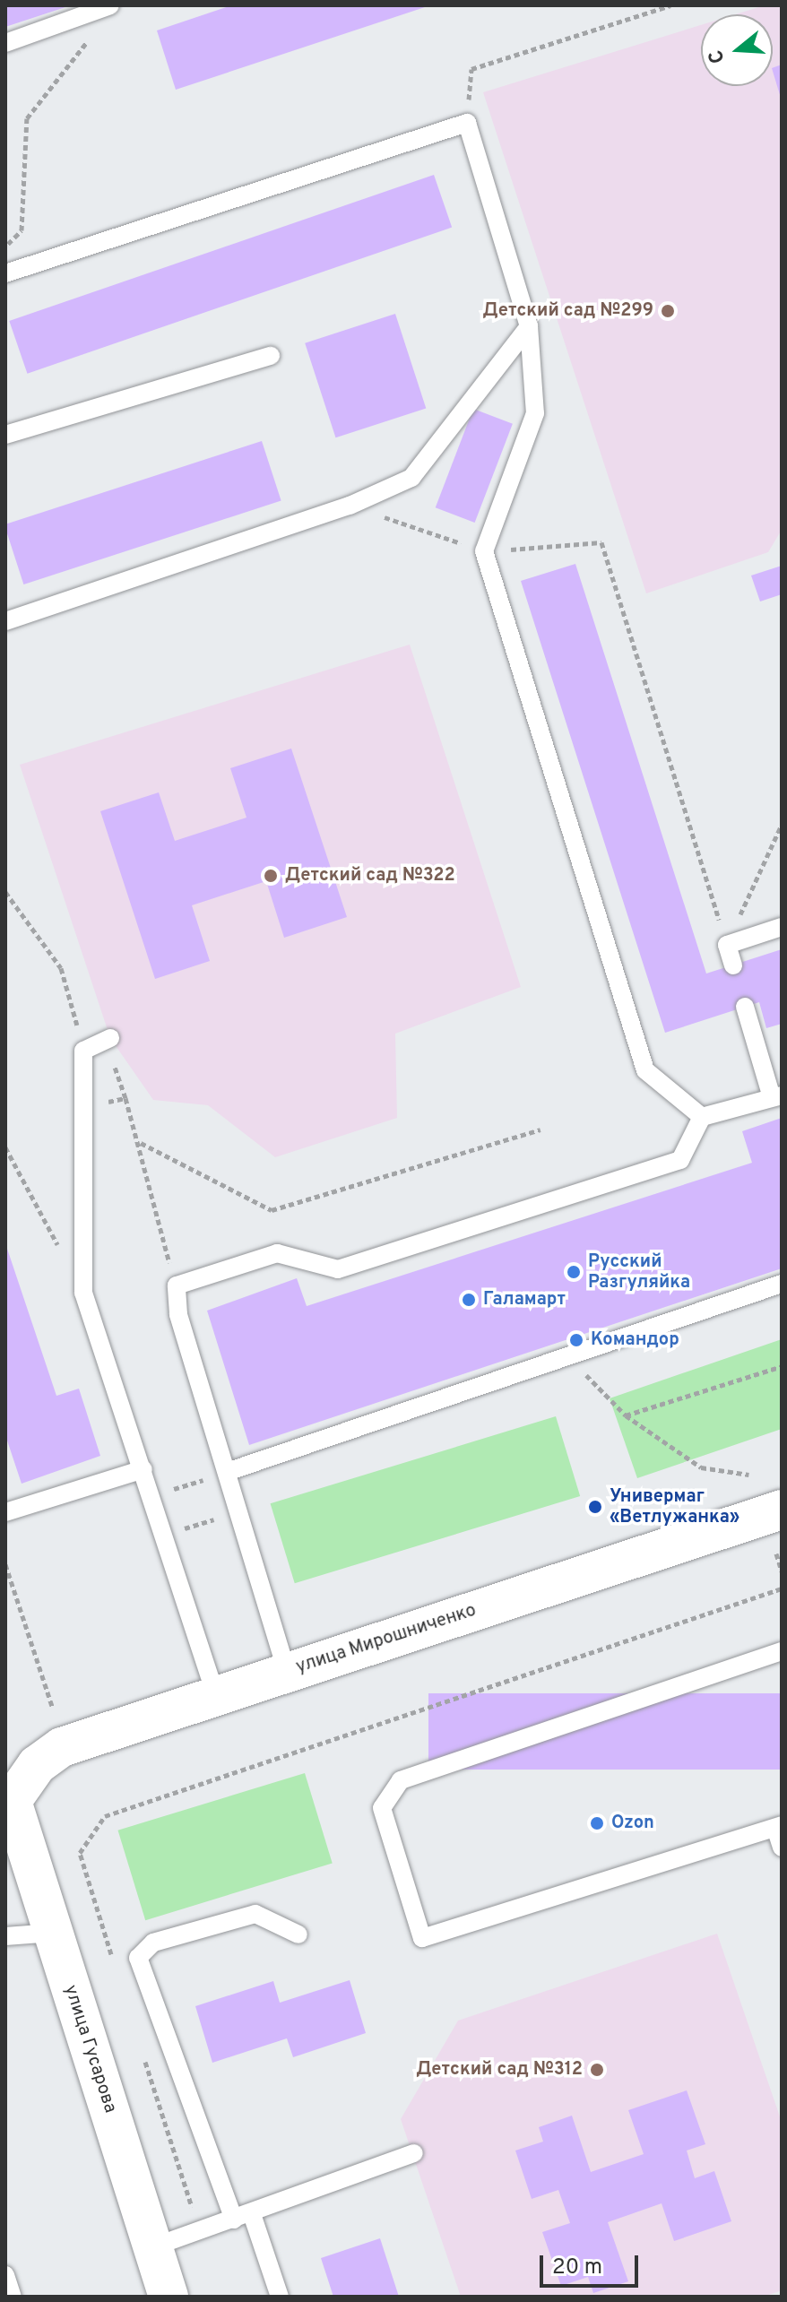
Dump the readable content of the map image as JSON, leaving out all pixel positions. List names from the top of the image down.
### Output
{
  "streets": {
    "street": ["улица Мирошниченко", "улица Гусарова"]
  },
  "crossings": [
    ["улица Мирошниченко", "улица Гусарова"]
  ],
  "places": [
    "Детский сад №299",
    "Детский сад №322",
    "Русский Разгуляйка",
    "Галамарт",
    "Командор",
    "Универмаг «Ветлужанка»",
    "Ozon",
    "Детский сад №312"
  ],
  "scale_bar": "20 m",
  "north": "left"
}
